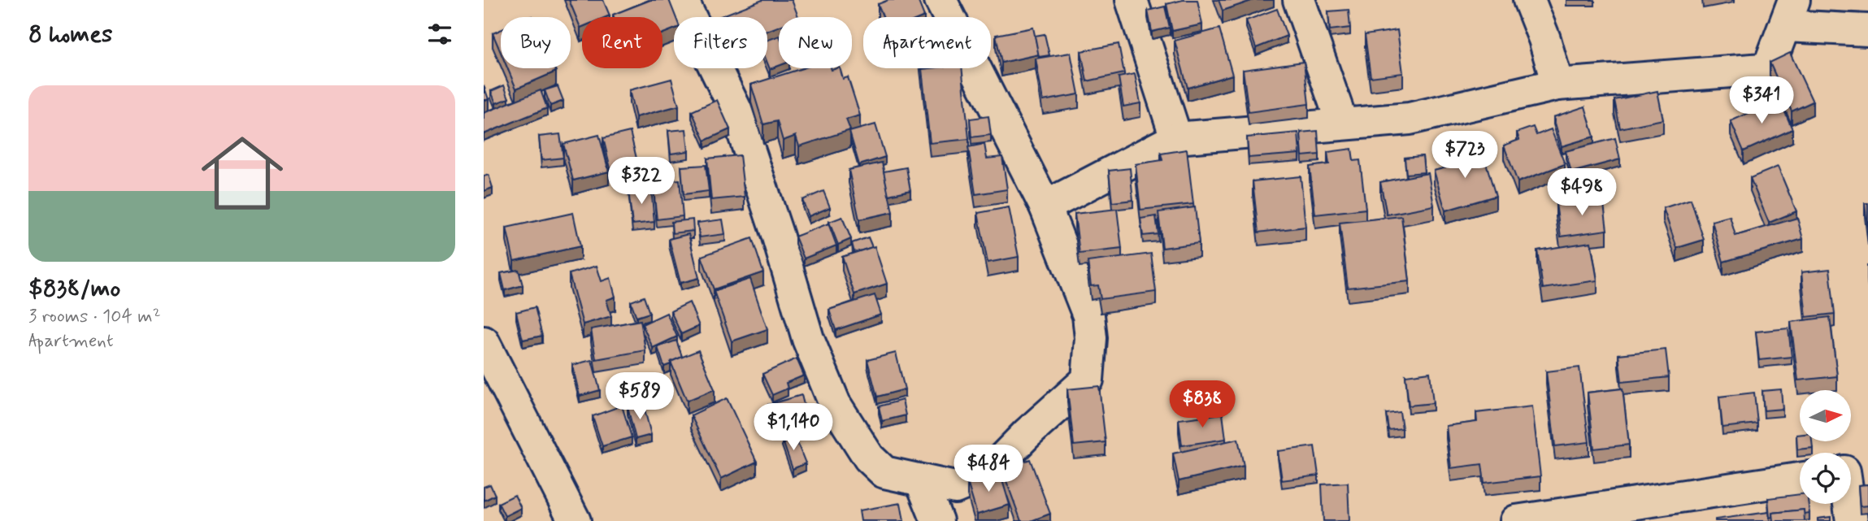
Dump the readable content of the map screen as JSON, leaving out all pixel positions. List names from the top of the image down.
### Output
{
  "north": "right",
  "page": {
    "heading": "8 homes",
    "chip": [
      "Buy",
      "Rent",
      "Filters",
      "New",
      "Apartment"
    ],
    "list": [
      {
        "name": "$838/mo",
        "note": "3 rooms · 104 m² · Apartment"
      }
    ],
    "price": [
      "$341",
      "$723",
      "$322",
      "$498",
      "$589",
      "$838",
      "$1,140",
      "$484"
    ]
  }
}
